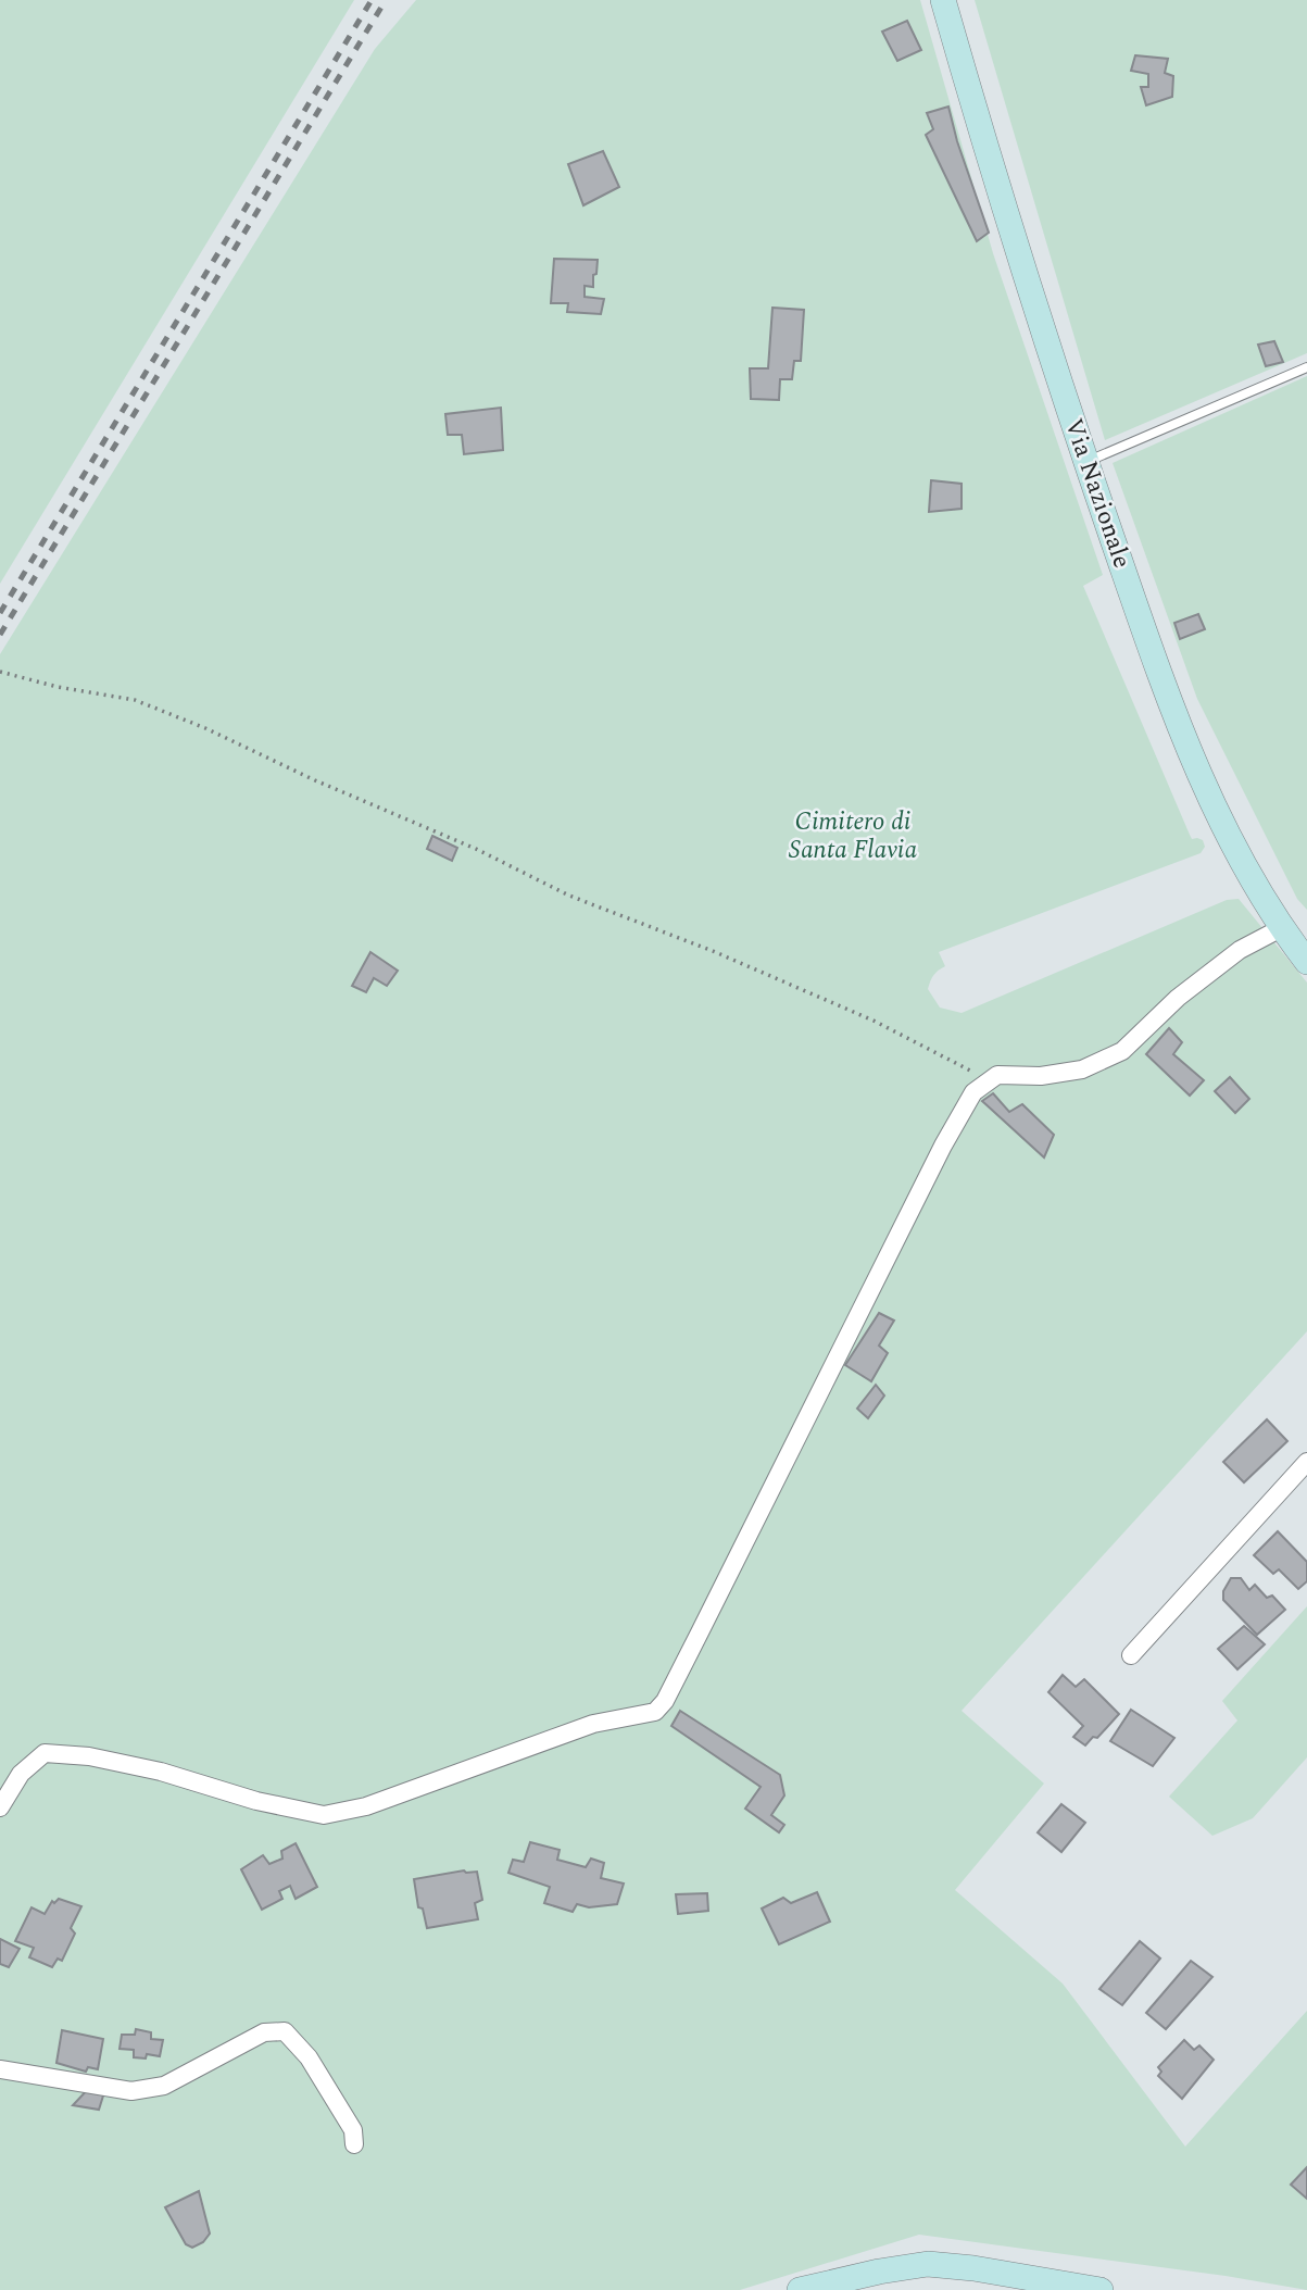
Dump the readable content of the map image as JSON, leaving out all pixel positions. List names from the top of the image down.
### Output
{
  "streets": {
    "main road": ["Via Nazionale"]
  },
  "parks": ["Cimitero di Santa Flavia"]
}
